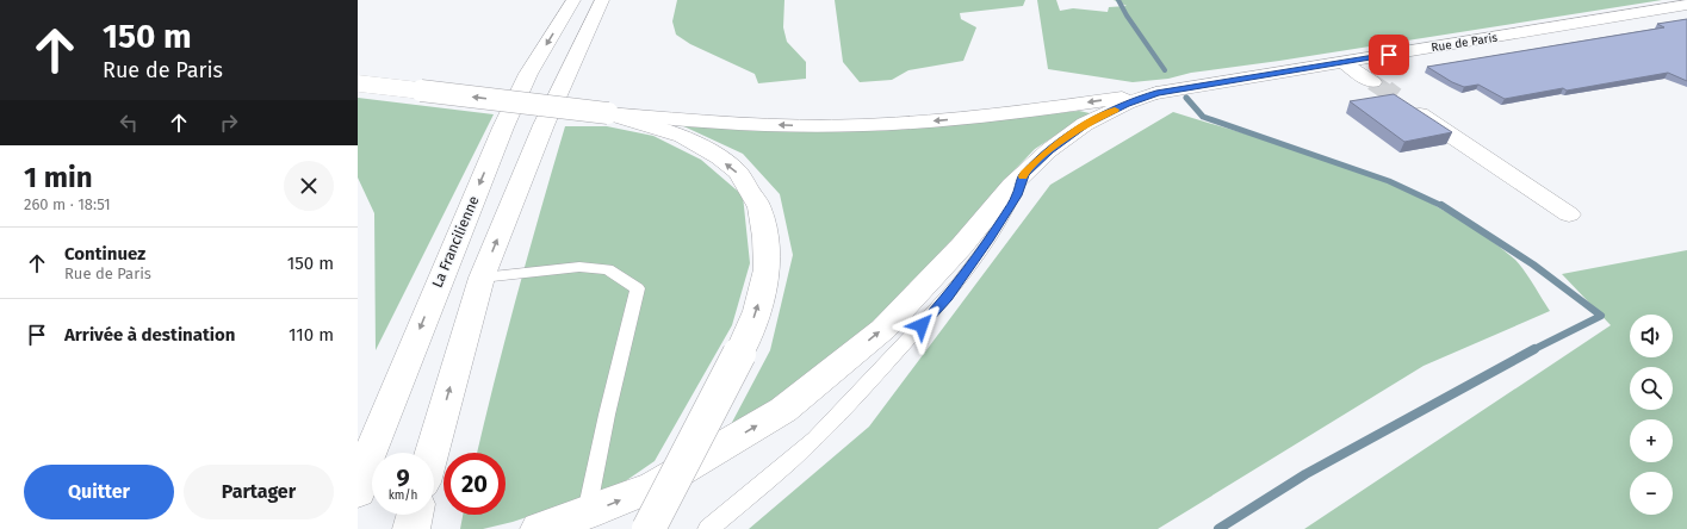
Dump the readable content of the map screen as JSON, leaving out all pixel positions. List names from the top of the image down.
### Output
{
  "streets": {
    "main road": ["Rue de Paris", "La Francilienne"]
  },
  "page": {
    "turn": ["150 m", "Rue de Paris"],
    "heading": ["1 min", "260 m · 18:51"],
    "list": [
      {
        "name": "Continuez",
        "note": "Rue de Paris",
        "value": "150 m"
      },
      {
        "name": "Arrivée à destination",
        "value": "110 m"
      }
    ],
    "map_buttons": ["+", "−"],
    "speed": "9 km/h",
    "limit": "20",
    "buttons": ["Quitter", "Partager"]
  }
}
